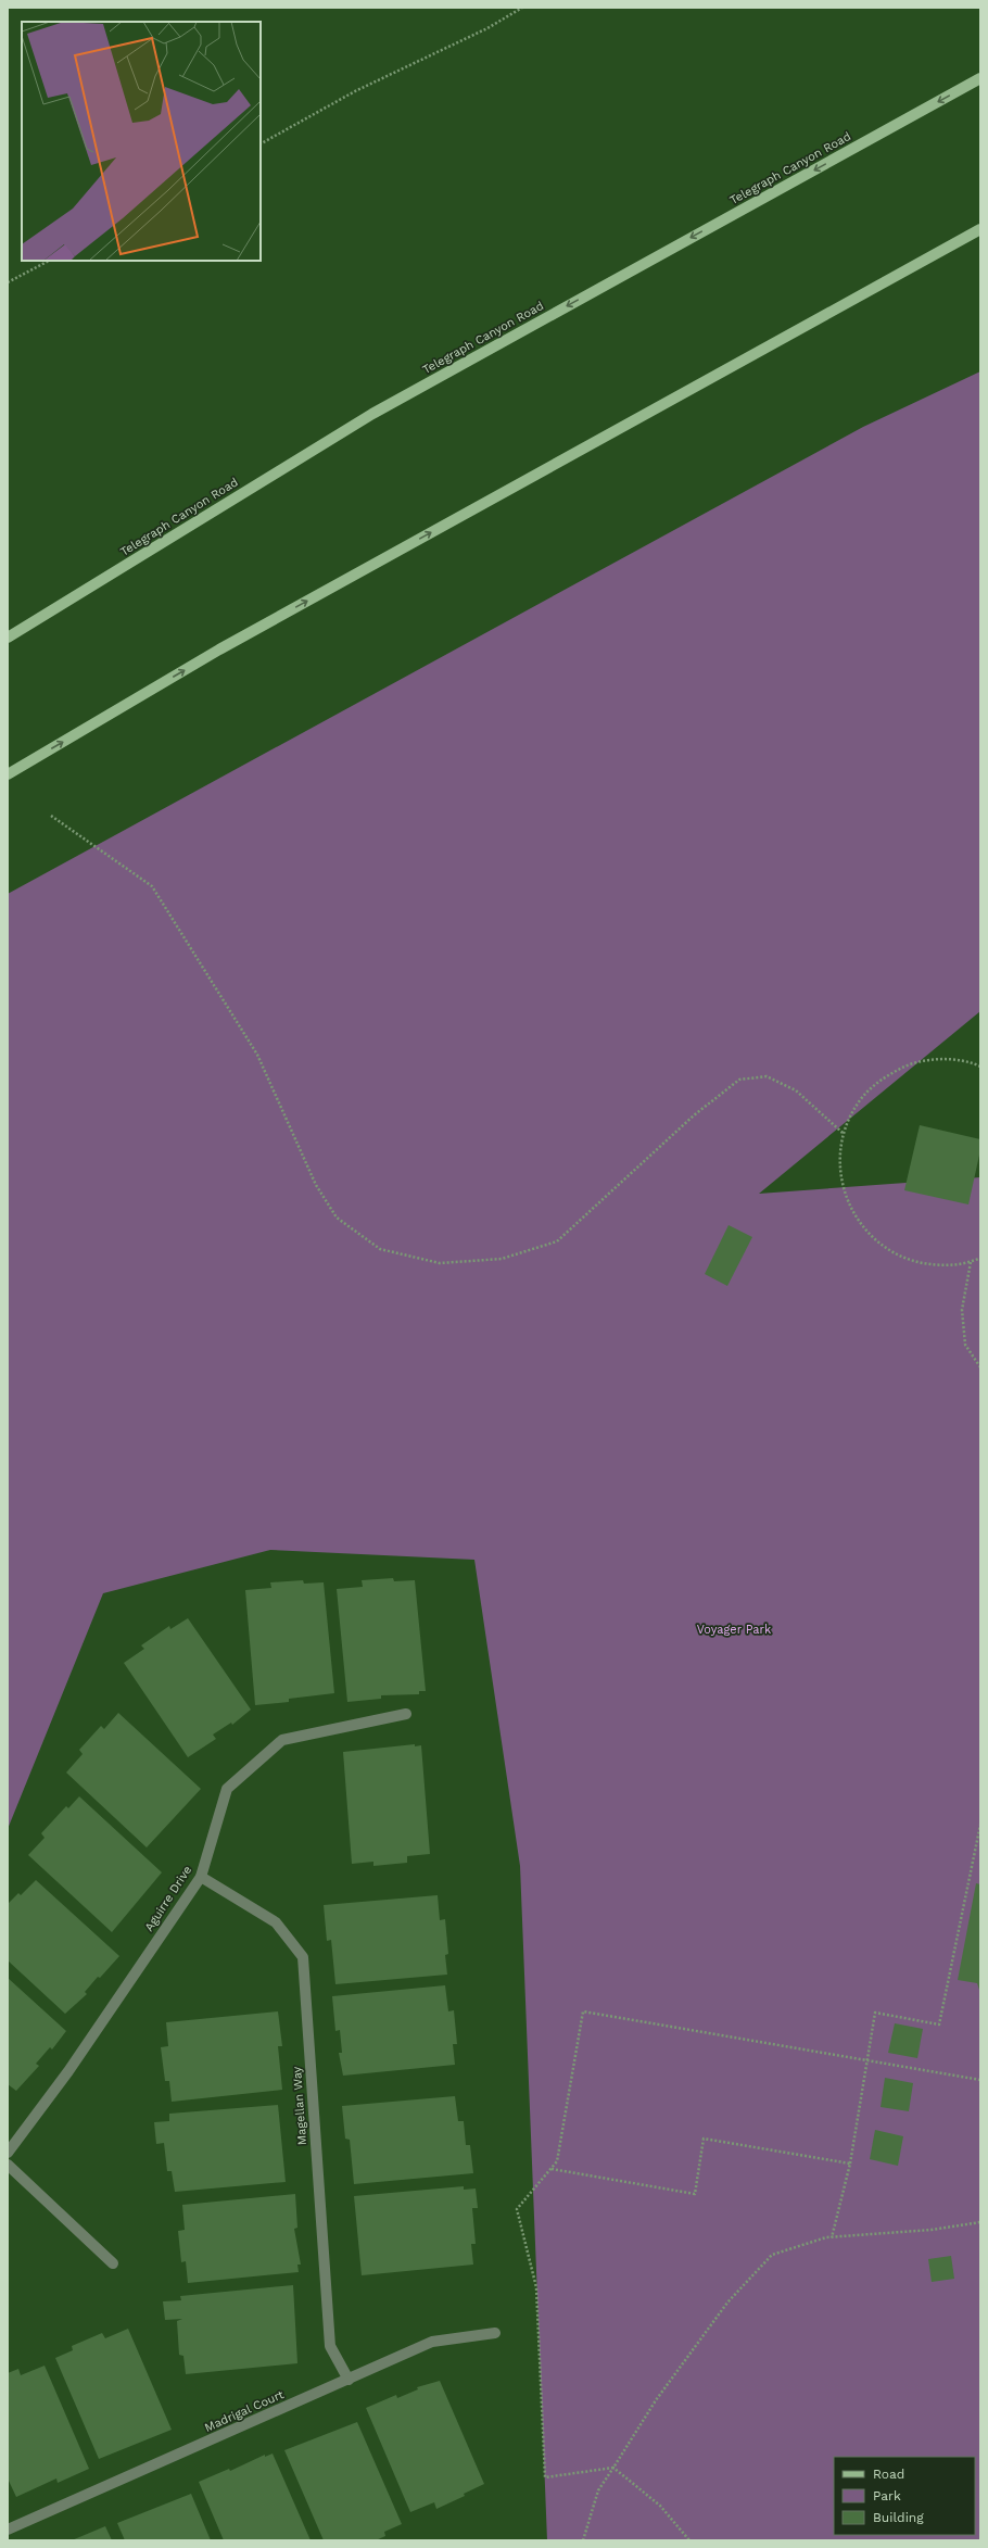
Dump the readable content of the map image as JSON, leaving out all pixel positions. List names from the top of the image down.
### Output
{
  "streets": {
    "main road": ["Telegraph Canyon Road"],
    "street": ["Aguirre Drive", "Magellan Way", "Madrigal Court"]
  },
  "crossings": [
    ["Aguirre Drive", "Magellan Way"],
    ["Magellan Way", "Madrigal Court"]
  ],
  "one_way": ["Telegraph Canyon Road"],
  "parks": ["Voyager Park"],
  "legend": ["Road", "Park", "Building"]
}
